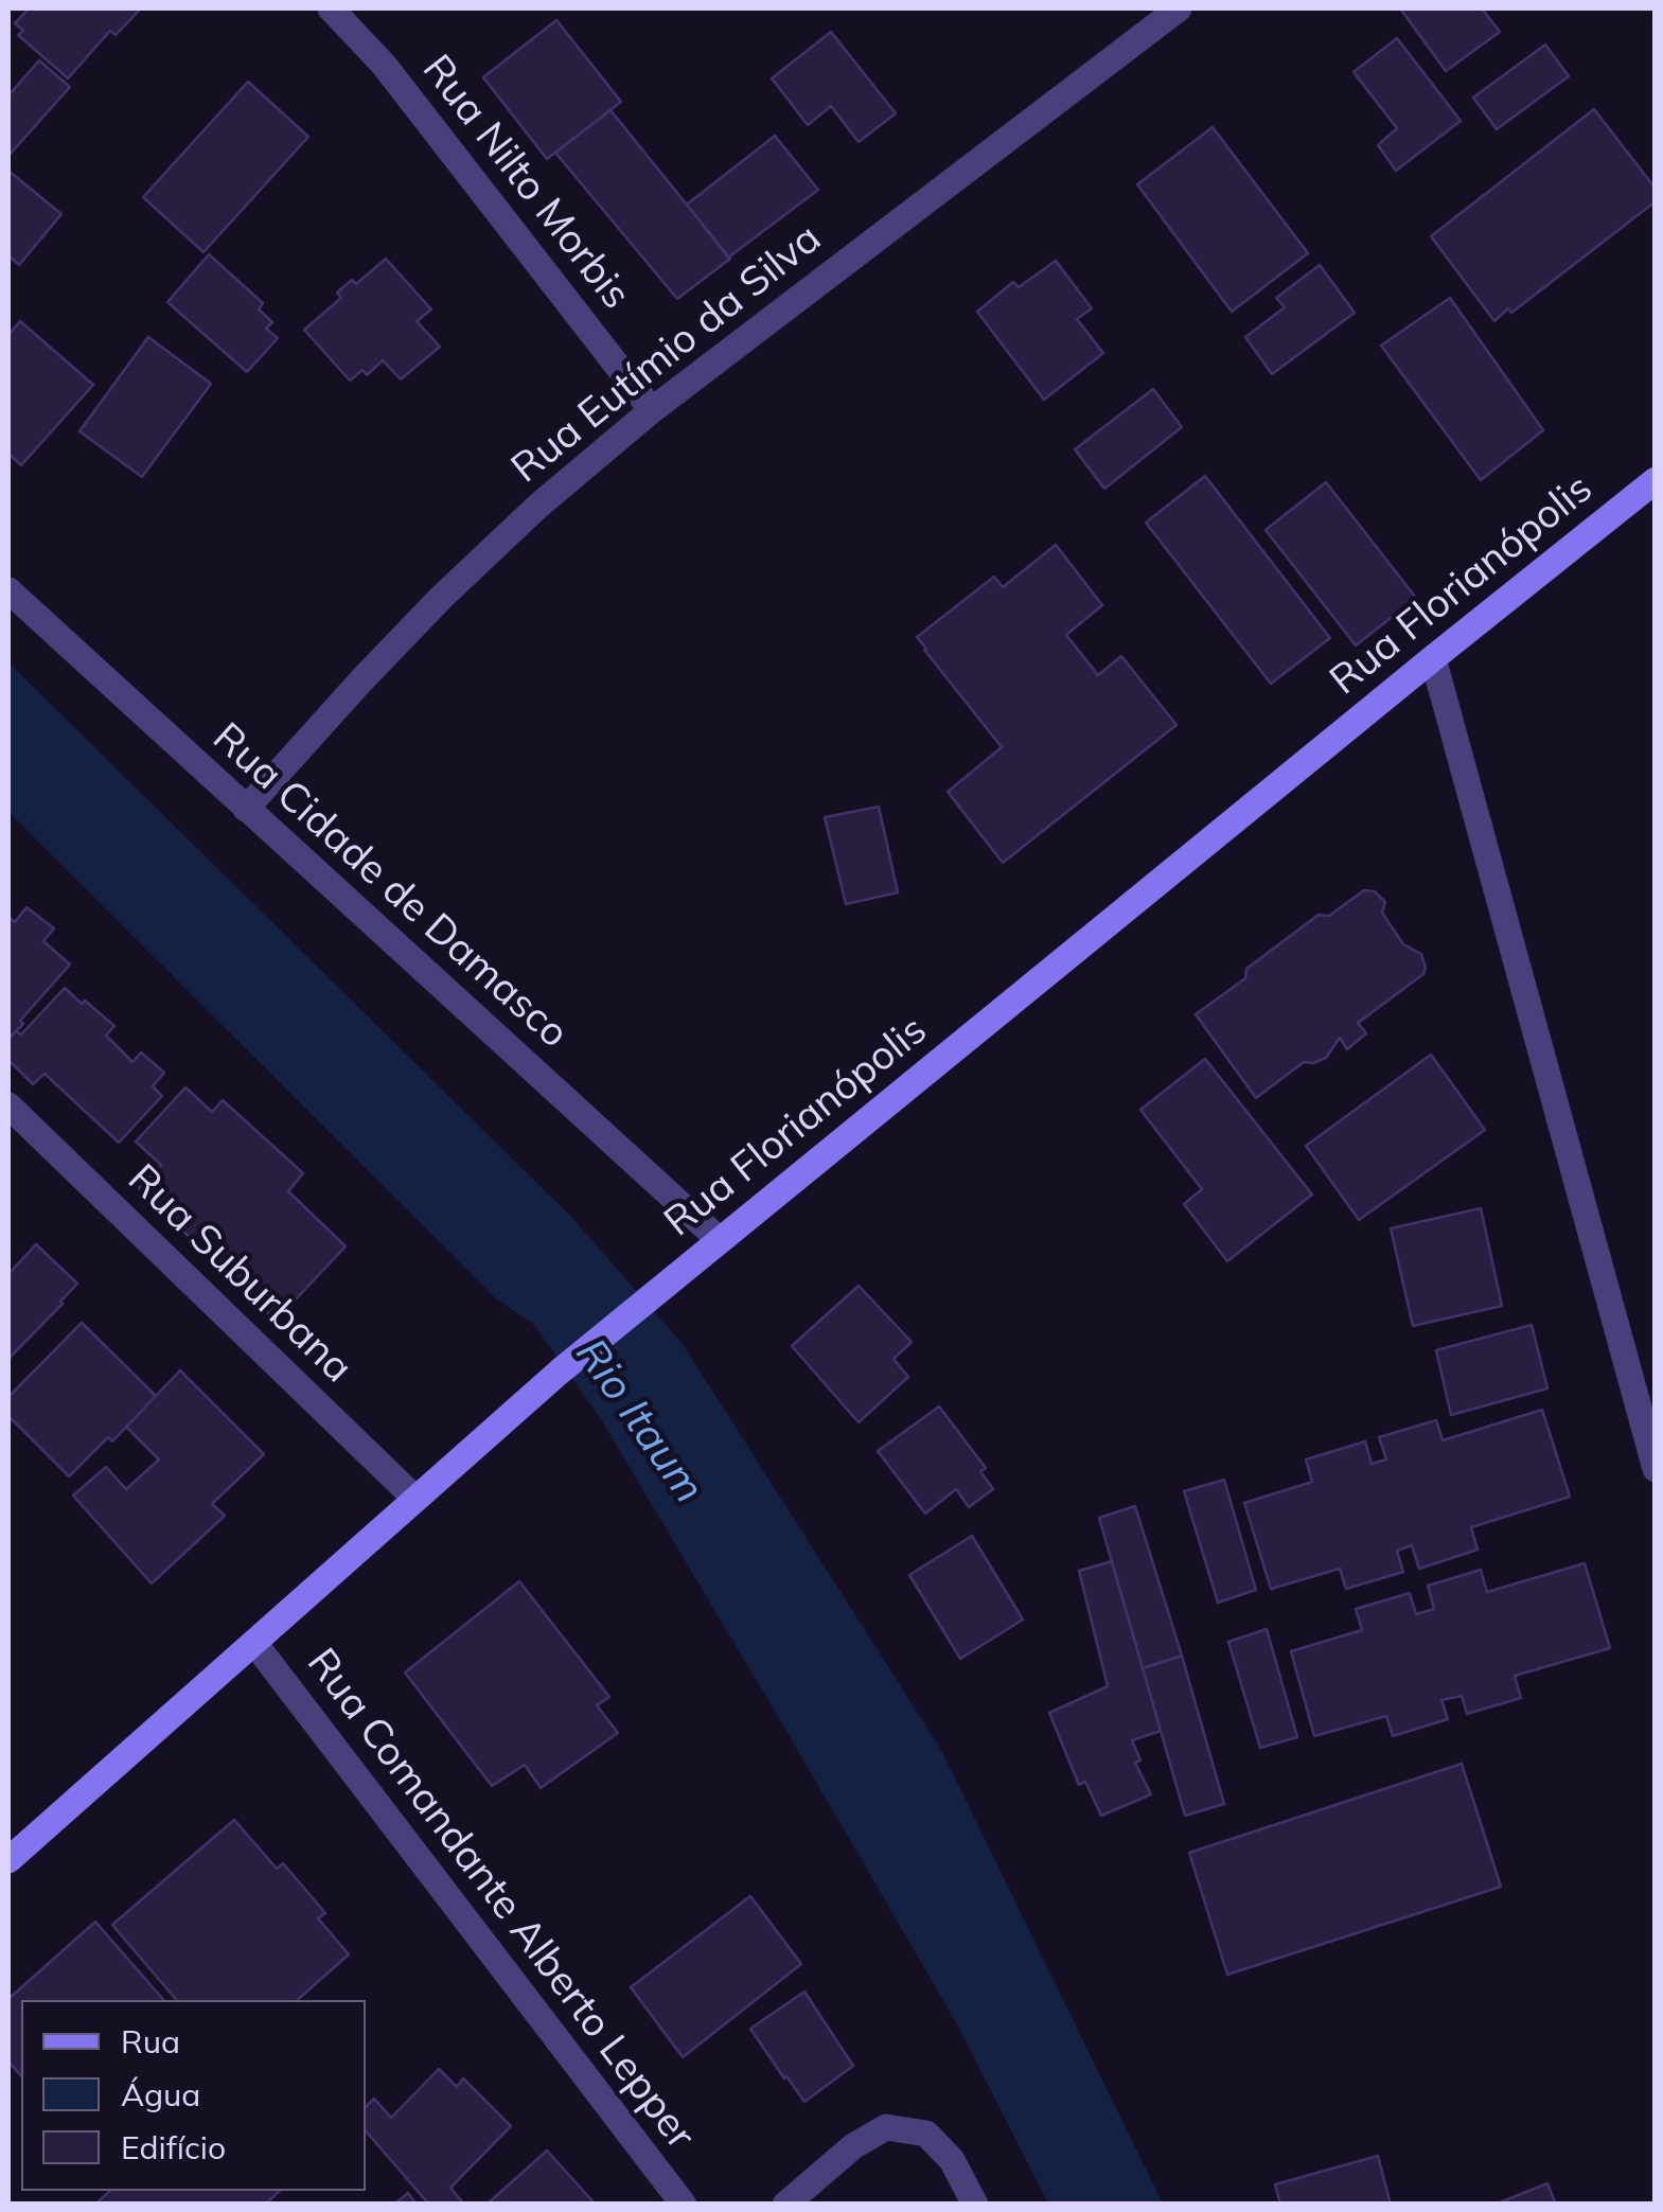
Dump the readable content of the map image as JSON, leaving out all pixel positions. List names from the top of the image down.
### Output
{
  "streets": {
    "main road": ["Rua Florianópolis"],
    "street": [
      "Rua Nilto Morbis",
      "Rua Eutímio da Silva",
      "Rua Cidade de Damasco",
      "Rua Suburbana",
      "Rua Comandante Alberto Lepper"
    ]
  },
  "crossings": [
    ["Rua Nilto Morbis", "Rua Eutímio da Silva"],
    ["Rua Eutímio da Silva", "Rua Cidade de Damasco"],
    ["Rua Florianópolis", "Rua Cidade de Damasco"],
    ["Rua Florianópolis", "Rua Suburbana"],
    ["Rua Florianópolis", "Rua Comandante Alberto Lepper"]
  ],
  "water": ["Rio Itaum"],
  "legend": ["Rua", "Água", "Edifício"]
}
